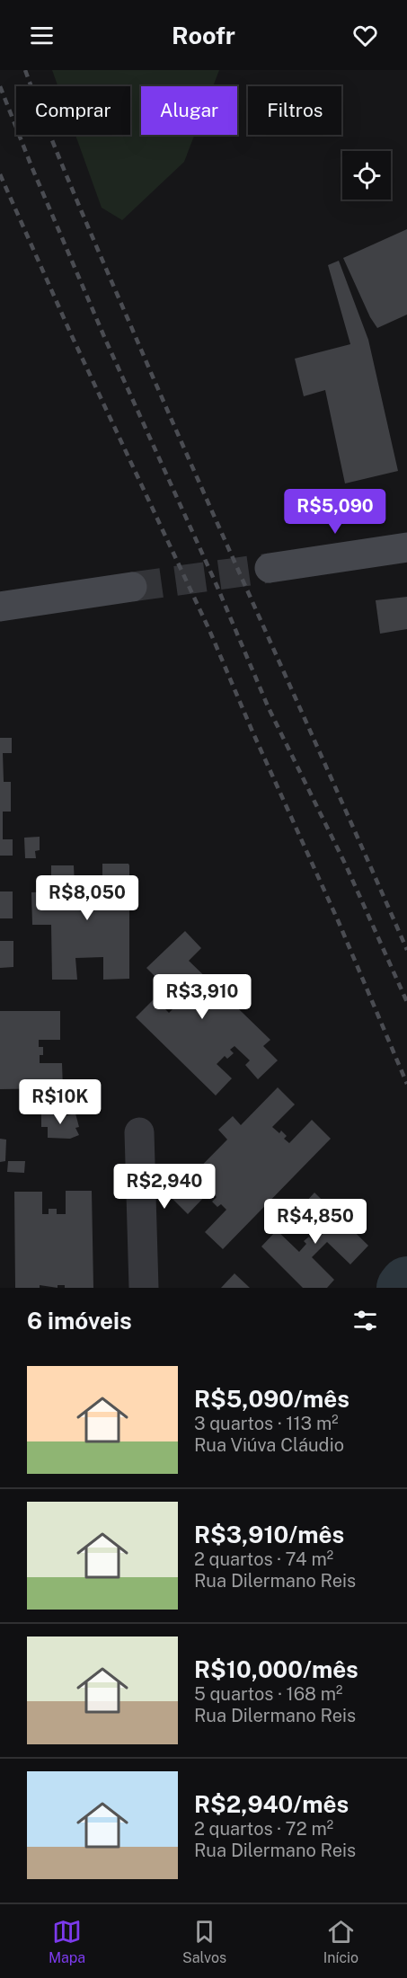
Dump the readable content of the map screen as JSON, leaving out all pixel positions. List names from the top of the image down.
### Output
{
  "page": {
    "header": "Roofr",
    "chip": ["Comprar", "Alugar", "Filtros"],
    "price": [
      "R$5,090",
      "R$8,050",
      "R$3,910",
      "R$10K",
      "R$2,940",
      "R$4,850"
    ],
    "heading": "6 imóveis",
    "list": [
      {
        "name": "R$5,090/mês",
        "note": "3 quartos · 113 m² · Rua Viúva Cláudio"
      },
      {
        "name": "R$3,910/mês",
        "note": "2 quartos · 74 m² · Rua Dilermano Reis"
      },
      {
        "name": "R$10,000/mês",
        "note": "5 quartos · 168 m² · Rua Dilermano Reis"
      },
      {
        "name": "R$2,940/mês",
        "note": "2 quartos · 72 m² · Rua Dilermano Reis"
      }
    ],
    "tabs": ["Mapa", "Salvos", "Início"]
  }
}
